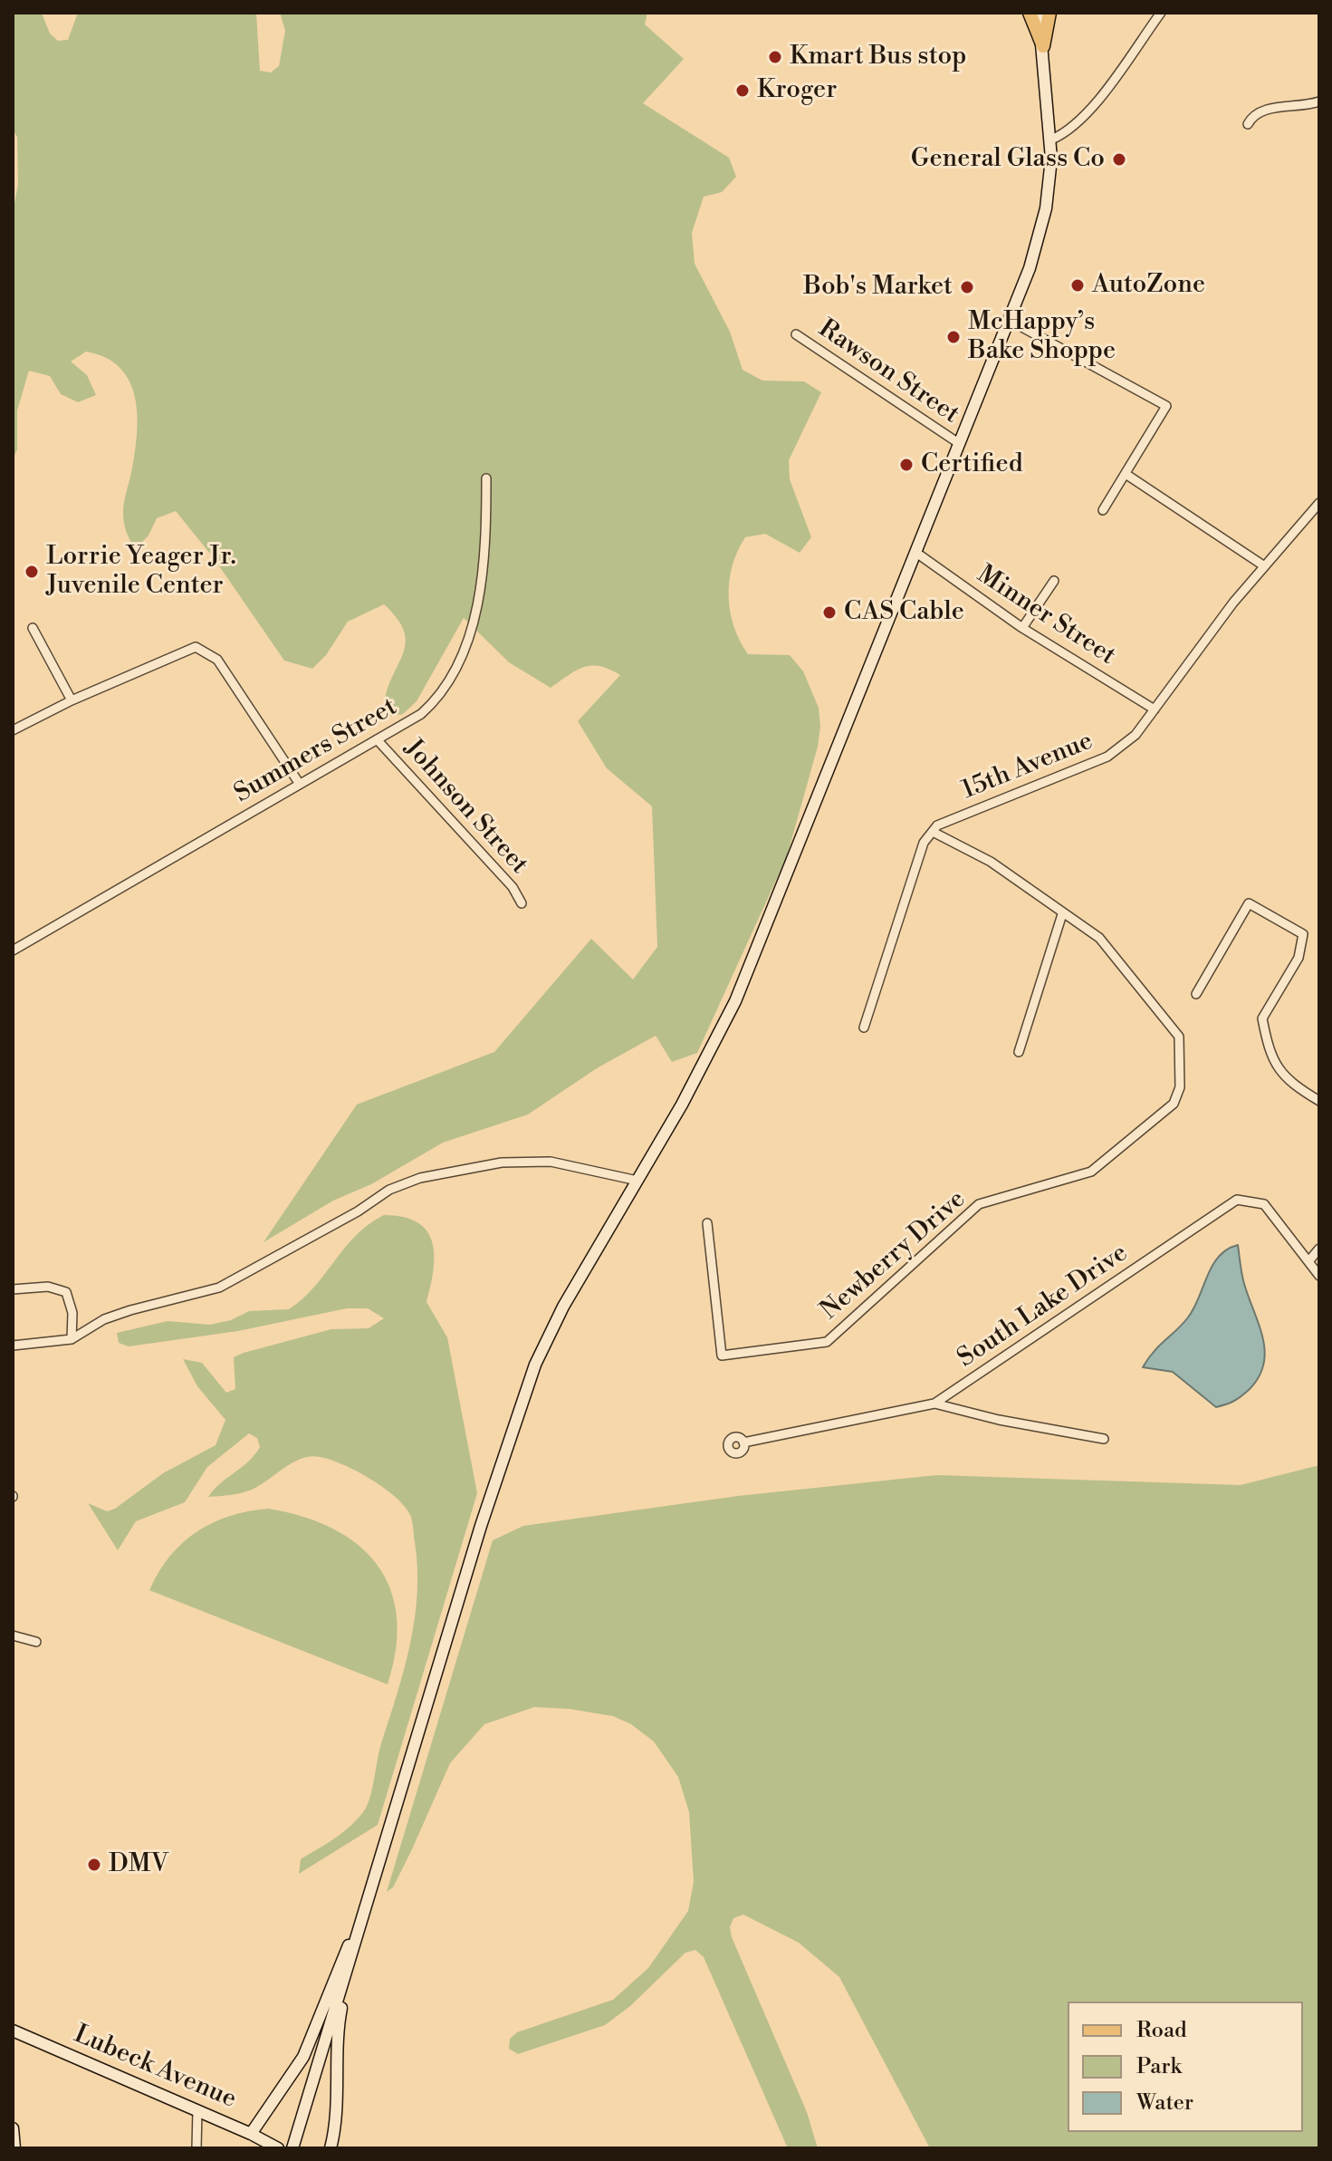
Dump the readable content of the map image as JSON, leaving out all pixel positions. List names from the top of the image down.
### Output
{
  "streets": {
    "main road": ["Lubeck Avenue"],
    "street": [
      "Rawson Street",
      "Minner Street",
      "Summers Street",
      "15th Avenue",
      "Johnson Street",
      "Newberry Drive",
      "South Lake Drive"
    ]
  },
  "crossings": [
    ["Minner Street", "15th Avenue"],
    ["Summers Street", "Johnson Street"],
    ["15th Avenue", "Newberry Drive"]
  ],
  "places": [
    "Kmart Bus stop",
    "Kroger",
    "General Glass Co",
    "AutoZone",
    "Bob's Market",
    "McHappy’s Bake Shoppe",
    "Certified",
    "Lorrie Yeager Jr. Juvenile Center",
    "CAS Cable",
    "DMV"
  ],
  "legend": ["Road", "Park", "Water"]
}
